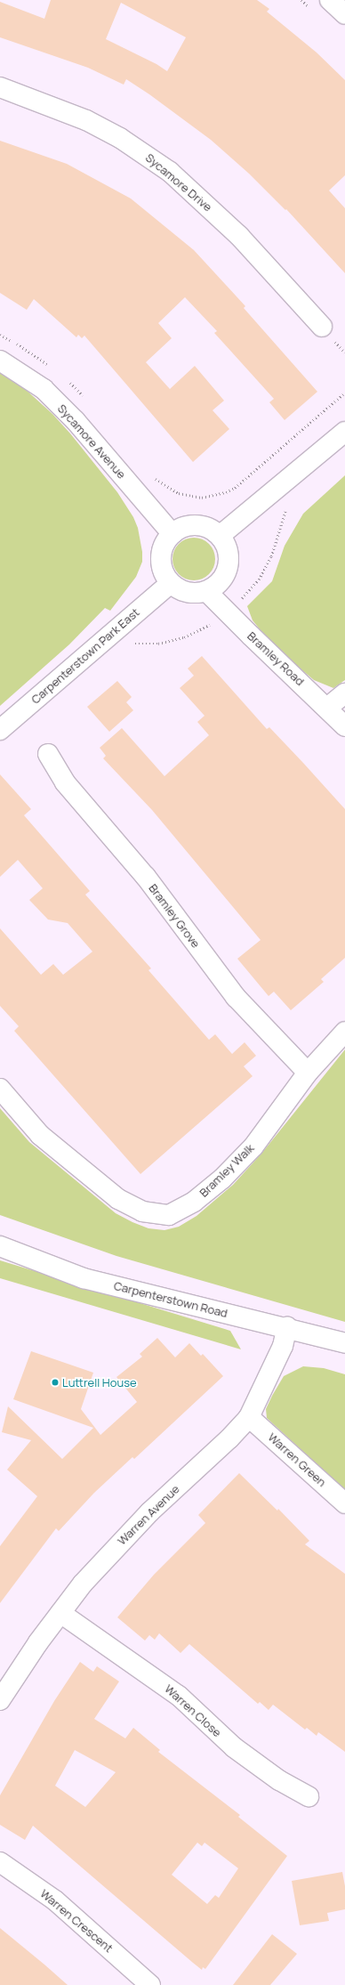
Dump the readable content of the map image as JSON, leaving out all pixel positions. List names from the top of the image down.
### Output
{
  "streets": {
    "street": [
      "Sycamore Drive",
      "Sycamore Avenue",
      "Carpenterstown Park East",
      "Bramley Road",
      "Bramley Grove",
      "Bramley Walk",
      "Carpenterstown Road",
      "Warren Green",
      "Warren Avenue",
      "Warren Close",
      "Warren Crescent"
    ]
  },
  "crossings": [
    ["Sycamore Avenue", "Carpenterstown Park East"],
    ["Sycamore Avenue", "Bramley Road"],
    ["Carpenterstown Park East", "Bramley Road"],
    ["Bramley Grove", "Bramley Walk"],
    ["Carpenterstown Road", "Warren Avenue"],
    ["Warren Green", "Warren Avenue"],
    ["Warren Avenue", "Warren Close"]
  ],
  "places": ["Luttrell House"]
}
